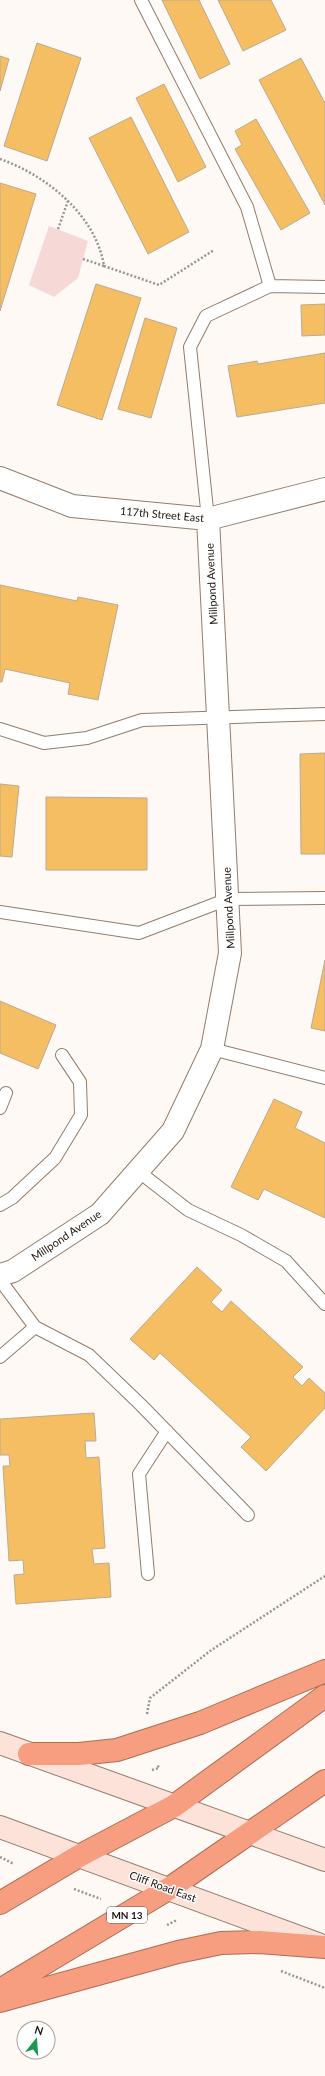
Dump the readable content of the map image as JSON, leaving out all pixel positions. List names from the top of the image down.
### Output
{
  "streets": {
    "highway": ["MN 13"],
    "main road": ["Cliff Road East"],
    "street": ["117th Street East", "Millpond Avenue"]
  },
  "crossings": [
    ["117th Street East", "Millpond Avenue"],
    ["Cliff Road East", "MN 13"]
  ],
  "north": "top"
}
